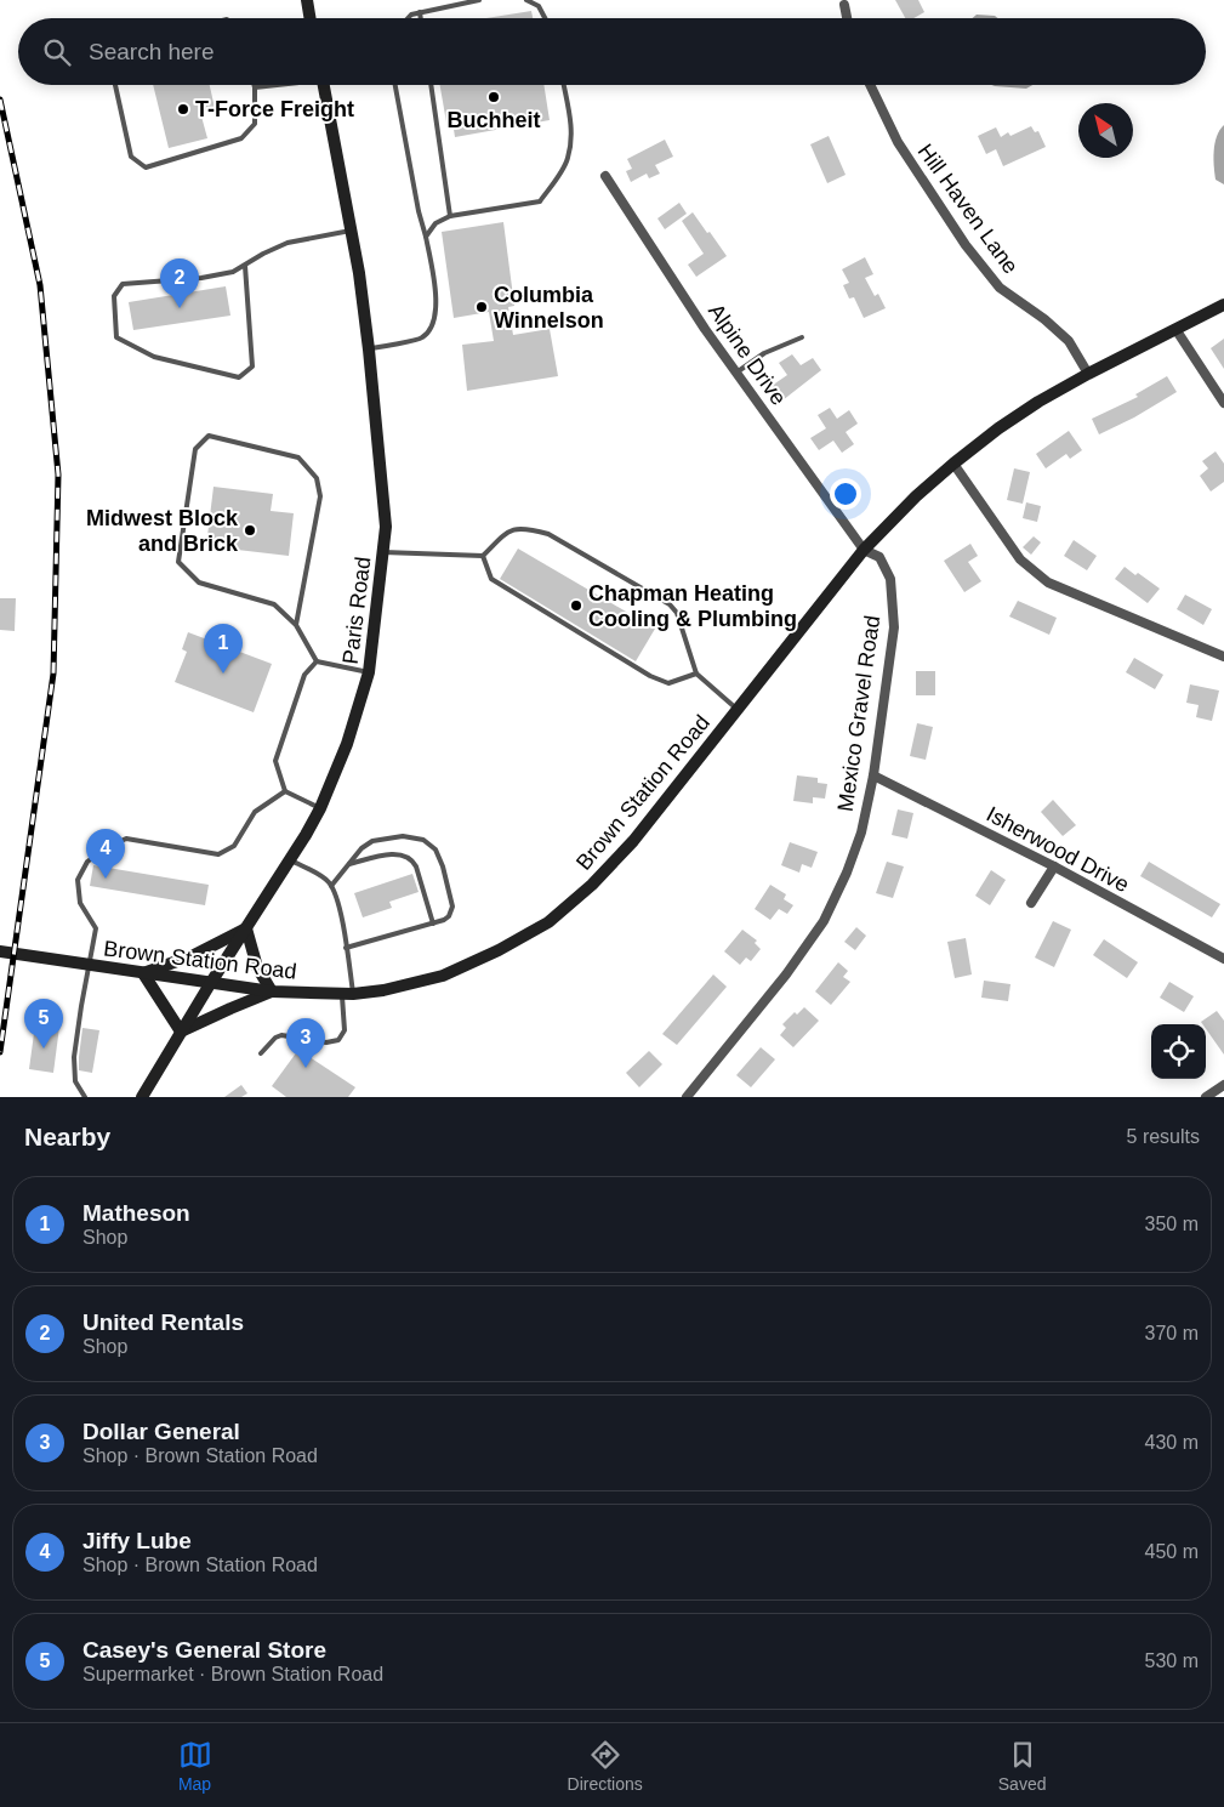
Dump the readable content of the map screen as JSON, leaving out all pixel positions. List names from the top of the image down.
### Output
{
  "streets": {
    "street": [
      "Hill Haven Lane",
      "Alpine Drive",
      "Paris Road",
      "Mexico Gravel Road",
      "Brown Station Road",
      "Isherwood Drive"
    ]
  },
  "crossings": [
    ["Alpine Drive", "Mexico Gravel Road"],
    ["Alpine Drive", "Brown Station Road"],
    ["Paris Road", "Brown Station Road"],
    ["Mexico Gravel Road", "Brown Station Road"],
    ["Mexico Gravel Road", "Isherwood Drive"]
  ],
  "places": [
    "Buchheit",
    "T-Force Freight",
    "Columbia Winnelson",
    "Midwest Block and Brick",
    "Chapman Heating Cooling & Plumbing"
  ],
  "north": "top left",
  "page": {
    "search": "Search here",
    "pins": [
      "2",
      "1",
      "4",
      "5",
      "3"
    ],
    "heading": ["Nearby", "5 results"],
    "list": [
      {
        "mark": "1",
        "name": "Matheson",
        "note": "Shop",
        "value": "350 m"
      },
      {
        "mark": "2",
        "name": "United Rentals",
        "note": "Shop",
        "value": "370 m"
      },
      {
        "mark": "3",
        "name": "Dollar General",
        "note": "Shop · Brown Station Road",
        "value": "430 m"
      },
      {
        "mark": "4",
        "name": "Jiffy Lube",
        "note": "Shop · Brown Station Road",
        "value": "450 m"
      },
      {
        "mark": "5",
        "name": "Casey's General Store",
        "note": "Supermarket · Brown Station Road",
        "value": "530 m"
      }
    ],
    "nav": ["Map", "Directions", "Saved"]
  }
}
